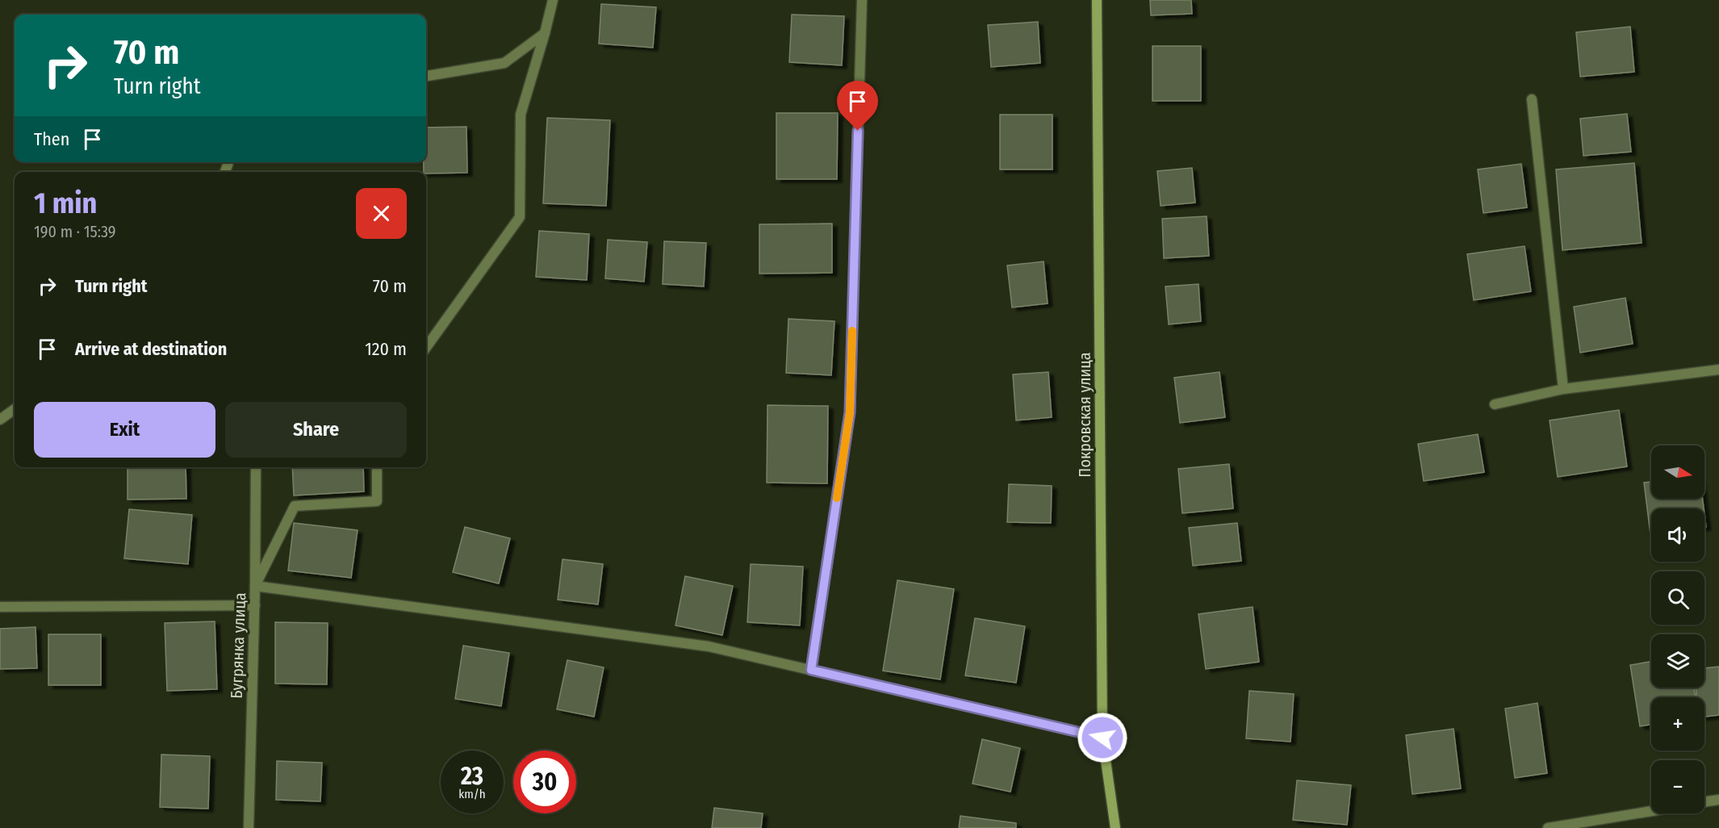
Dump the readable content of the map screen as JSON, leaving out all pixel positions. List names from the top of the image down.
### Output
{
  "streets": {
    "street": ["Покровская улица", "Бугрянка улица"]
  },
  "north": "right",
  "page": {
    "turn": ["70 m", "Turn right"],
    "then": "Then",
    "heading": ["1 min", "190 m · 15:39"],
    "list": [
      {
        "name": "Turn right",
        "value": "70 m"
      },
      {
        "name": "Arrive at destination",
        "value": "120 m"
      }
    ],
    "buttons": ["Exit", "Share"],
    "map_buttons": ["+", "−"],
    "speed": "23 km/h",
    "limit": "30"
  }
}
